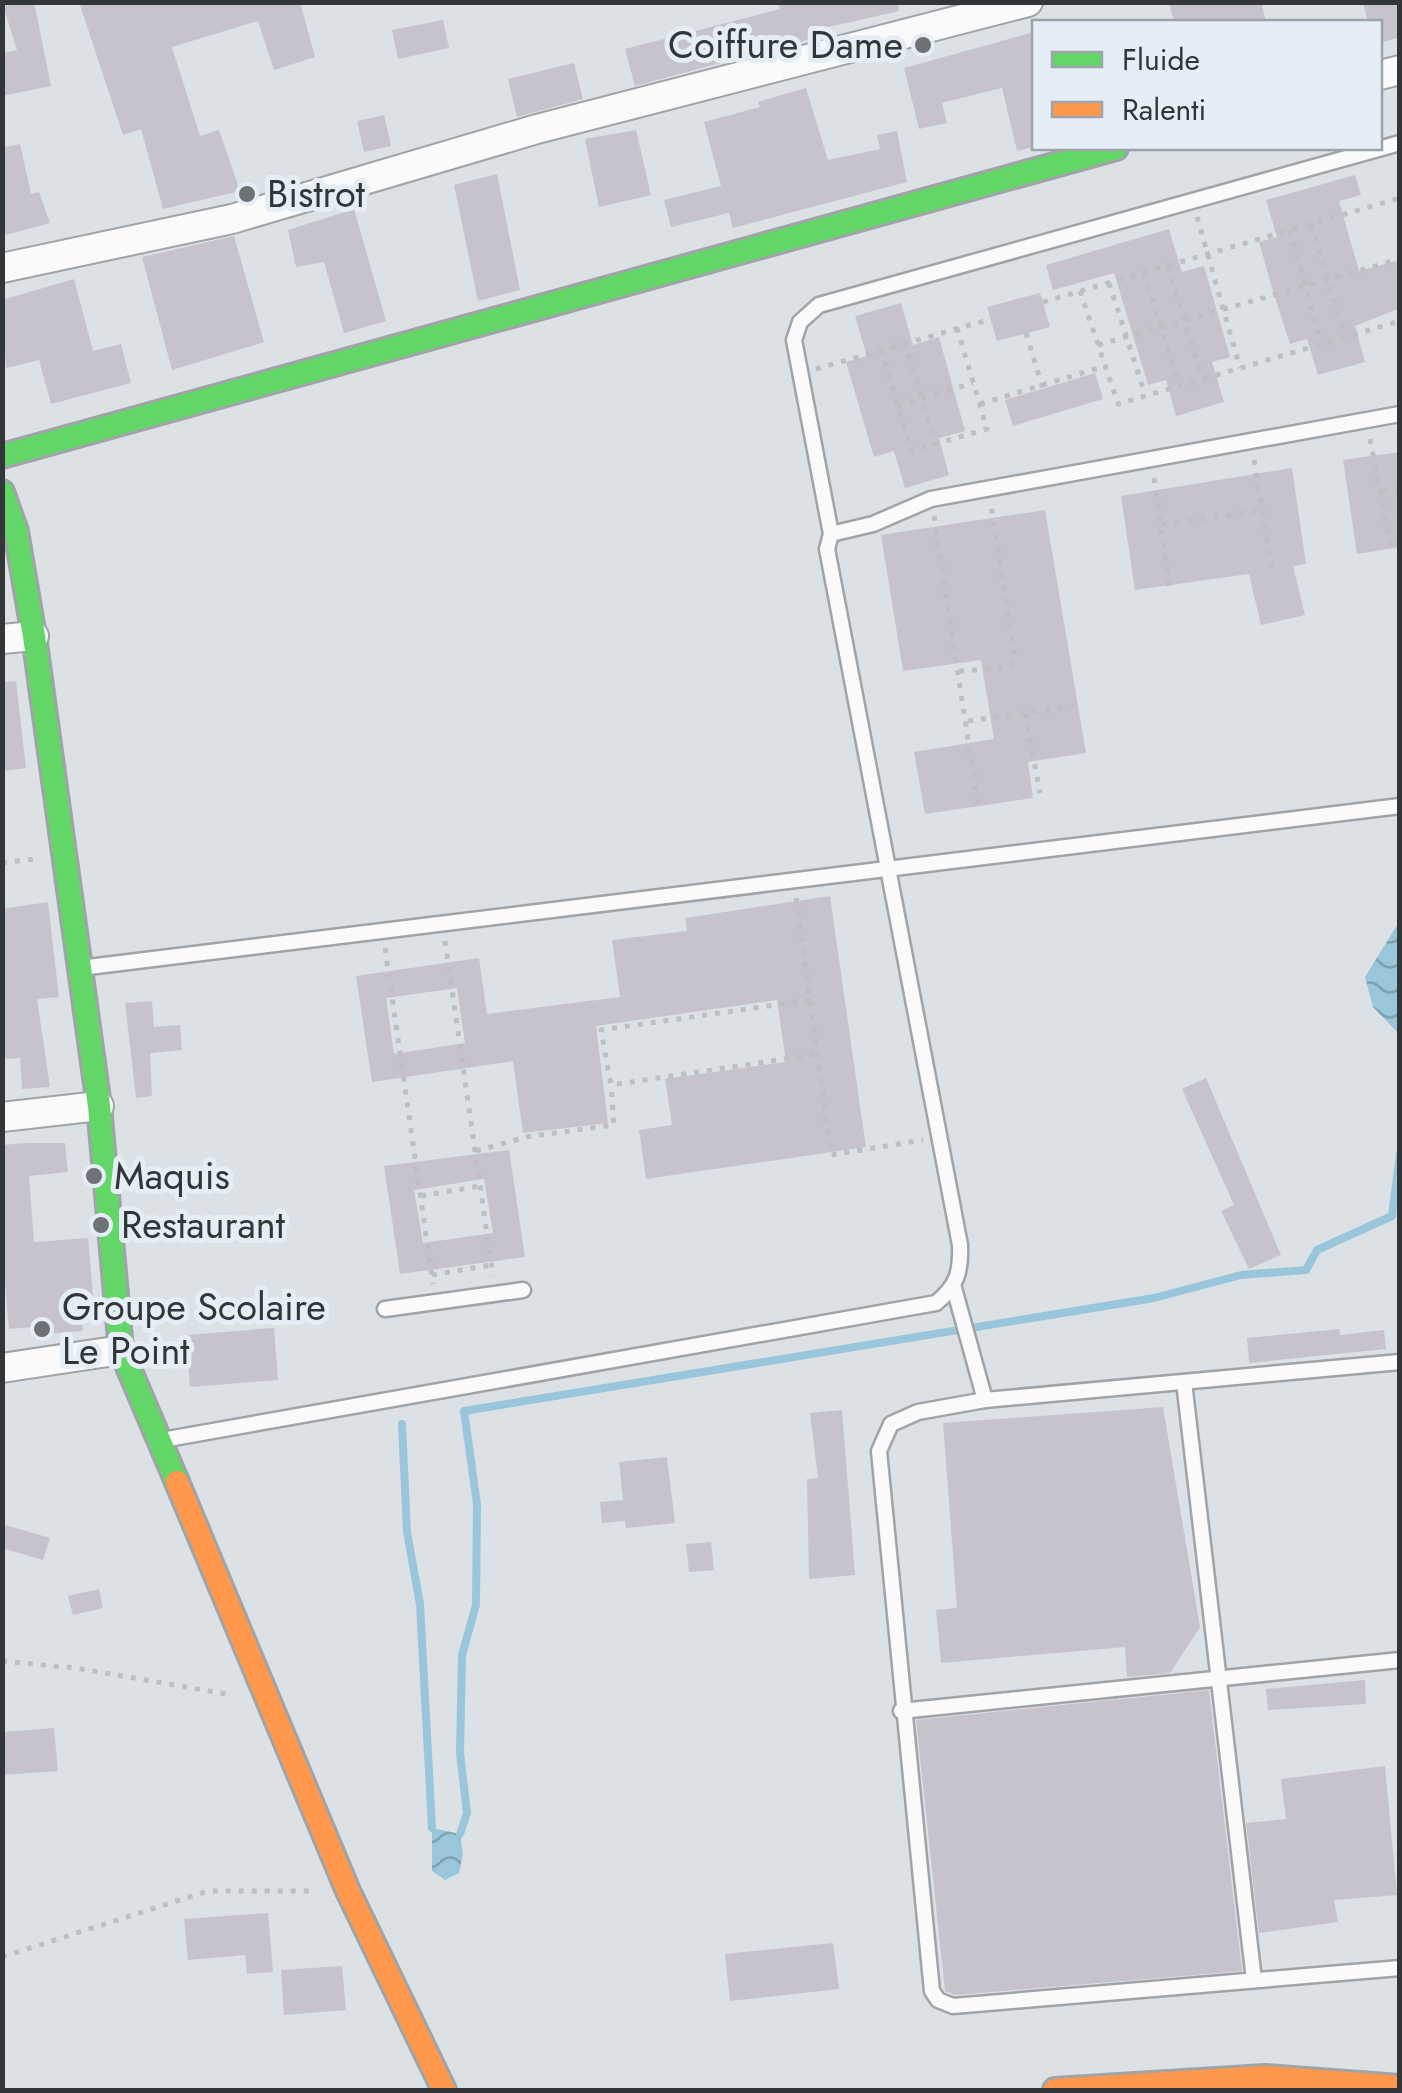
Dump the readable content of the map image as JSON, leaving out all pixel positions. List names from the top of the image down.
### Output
{
  "places": [
    "Coiffure Dame",
    "Bistrot",
    "Maquis",
    "Restaurant",
    "Groupe Scolaire Le Point"
  ],
  "legend": ["Fluide", "Ralenti"]
}
